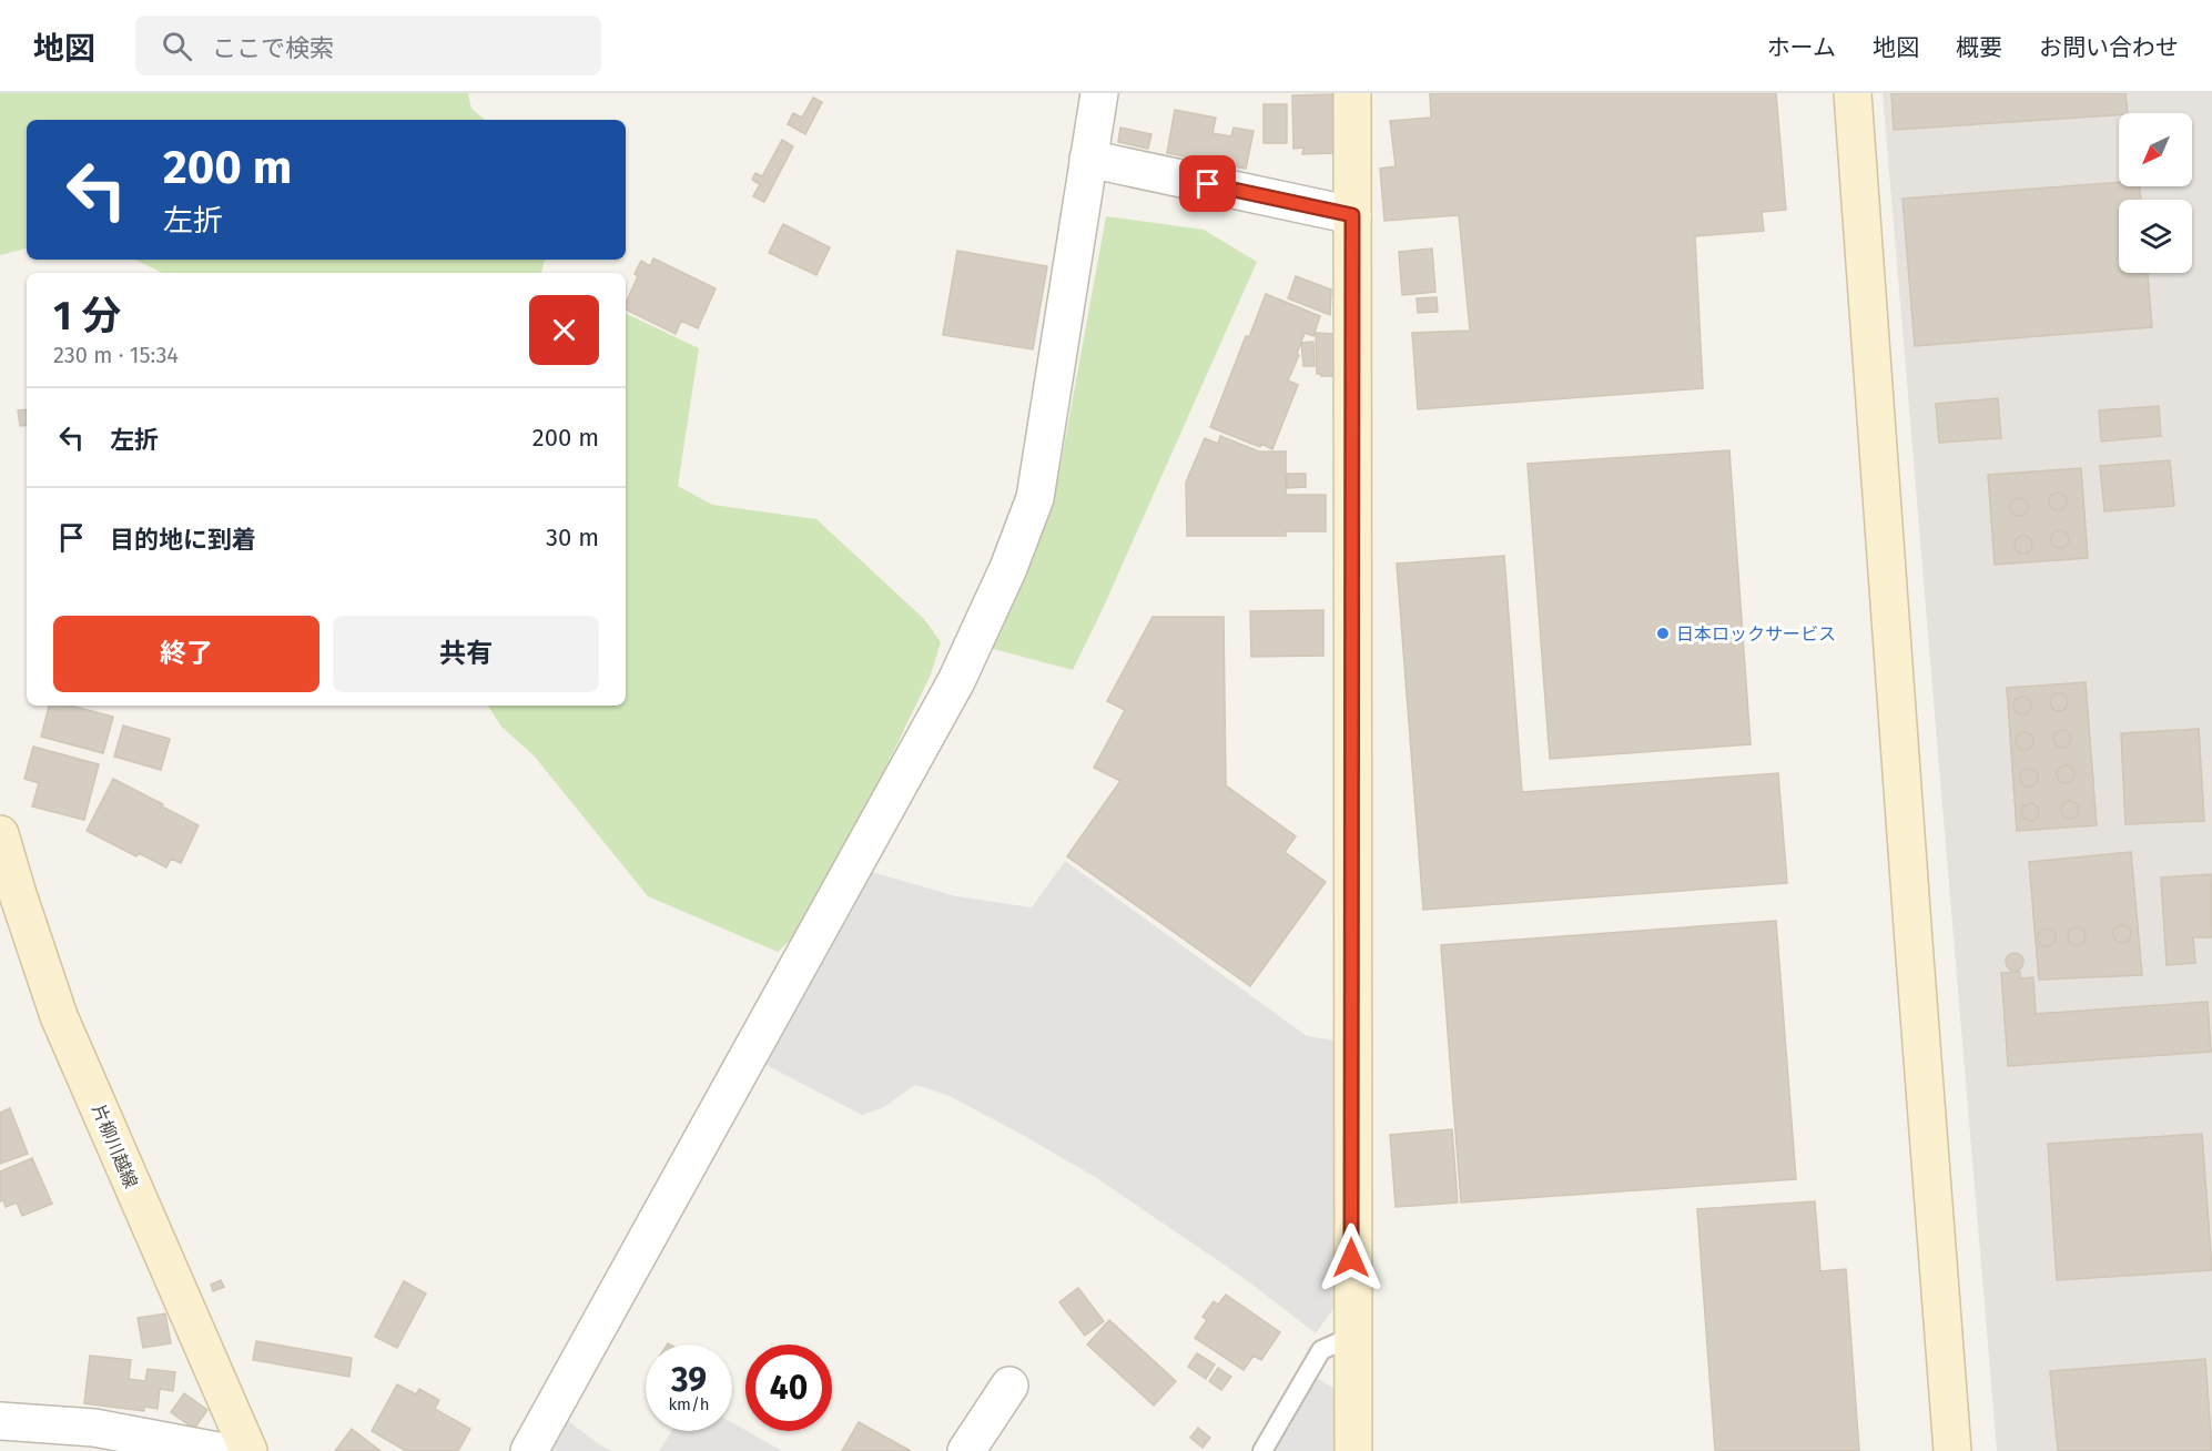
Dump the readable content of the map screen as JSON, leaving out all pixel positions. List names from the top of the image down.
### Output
{
  "streets": {
    "street": ["片柳川越線"]
  },
  "places": ["日本ロックサービス"],
  "north": "bottom left",
  "page": {
    "header": "地図",
    "search": "ここで検索",
    "nav": [
      "ホーム",
      "地図",
      "概要",
      "お問い合わせ"
    ],
    "turn": ["200 m", "左折"],
    "heading": ["1 分", "230 m · 15:34"],
    "list": [
      {
        "name": "左折",
        "value": "200 m"
      },
      {
        "name": "目的地に到着",
        "value": "30 m"
      }
    ],
    "buttons": ["終了", "共有"],
    "speed": "39 km/h",
    "limit": "40"
  }
}
